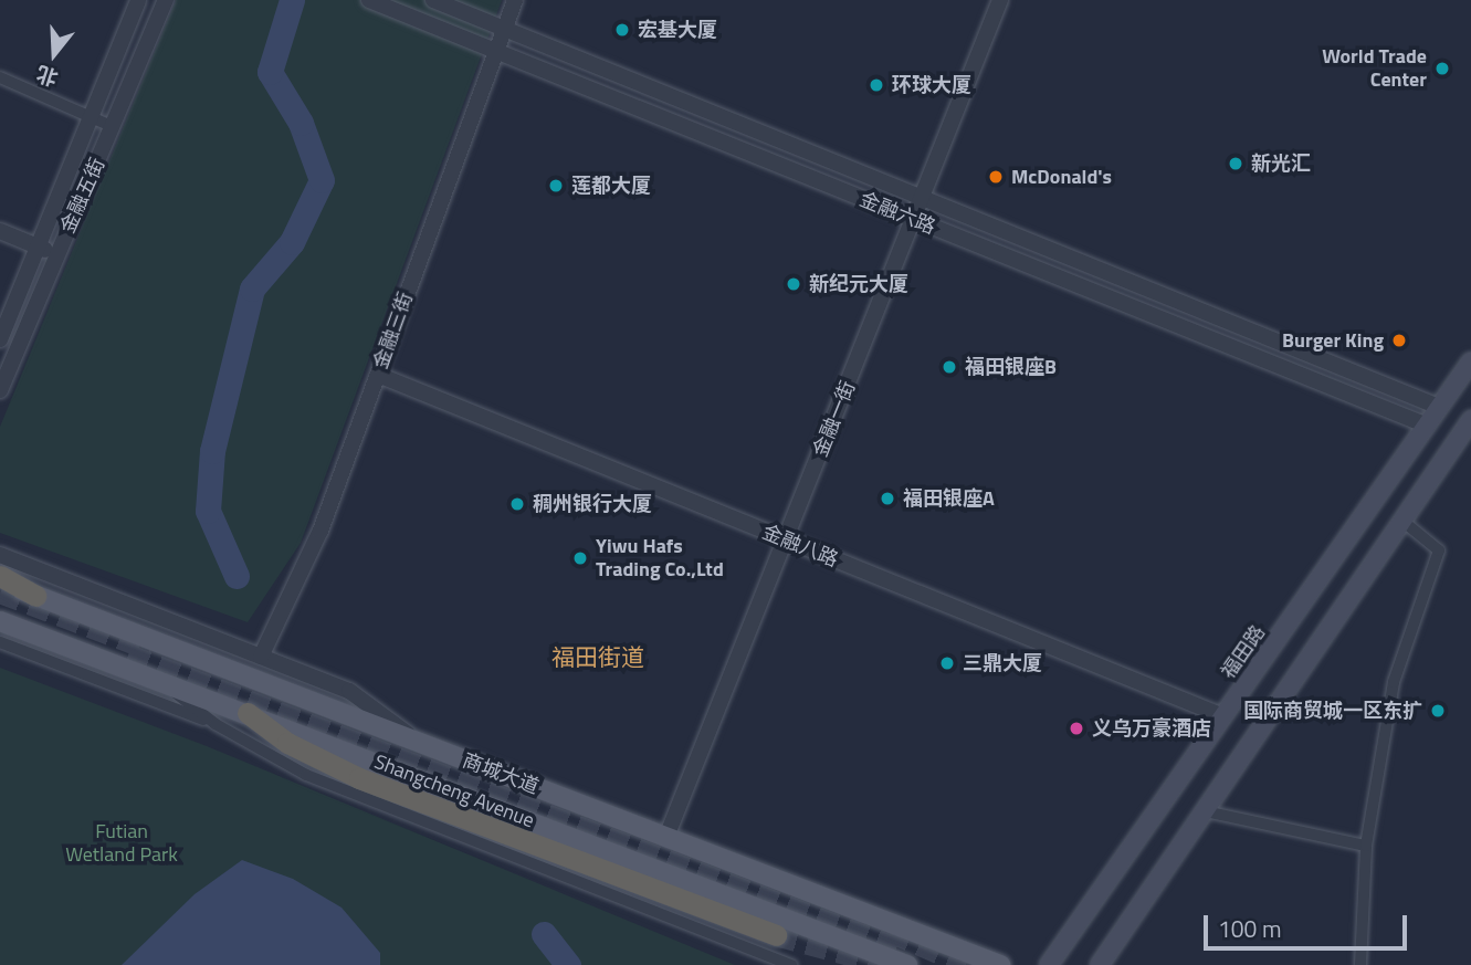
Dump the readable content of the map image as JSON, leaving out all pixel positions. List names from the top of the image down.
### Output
{
  "streets": {
    "main road": ["福田路", "商城大道", "Shangcheng Avenue"],
    "street": [
      "金融五街",
      "金融六路",
      "金融三街",
      "金融一街",
      "金融八路"
    ]
  },
  "crossings": [
    ["金融六路", "金融三街"],
    ["金融六路", "金融一街"],
    ["金融六路", "福田路"],
    ["金融三街", "金融八路"],
    ["金融一街", "金融八路"],
    ["金融一街", "商城大道"],
    ["金融八路", "福田路"]
  ],
  "districts": ["福田街道"],
  "parks": ["Futian Wetland Park"],
  "places": [
    "宏基大厦",
    "World Trade Center",
    "环球大厦",
    "新光汇",
    "McDonald's",
    "莲都大厦",
    "新纪元大厦",
    "Burger King",
    "福田银座B",
    "福田银座A",
    "稠州银行大厦",
    "Yiwu Hafs Trading Co.,Ltd",
    "三鼎大厦",
    "国际商贸城一区东扩",
    "义乌万豪酒店"
  ],
  "scale_bar": "100 m",
  "north": "bottom"
}
